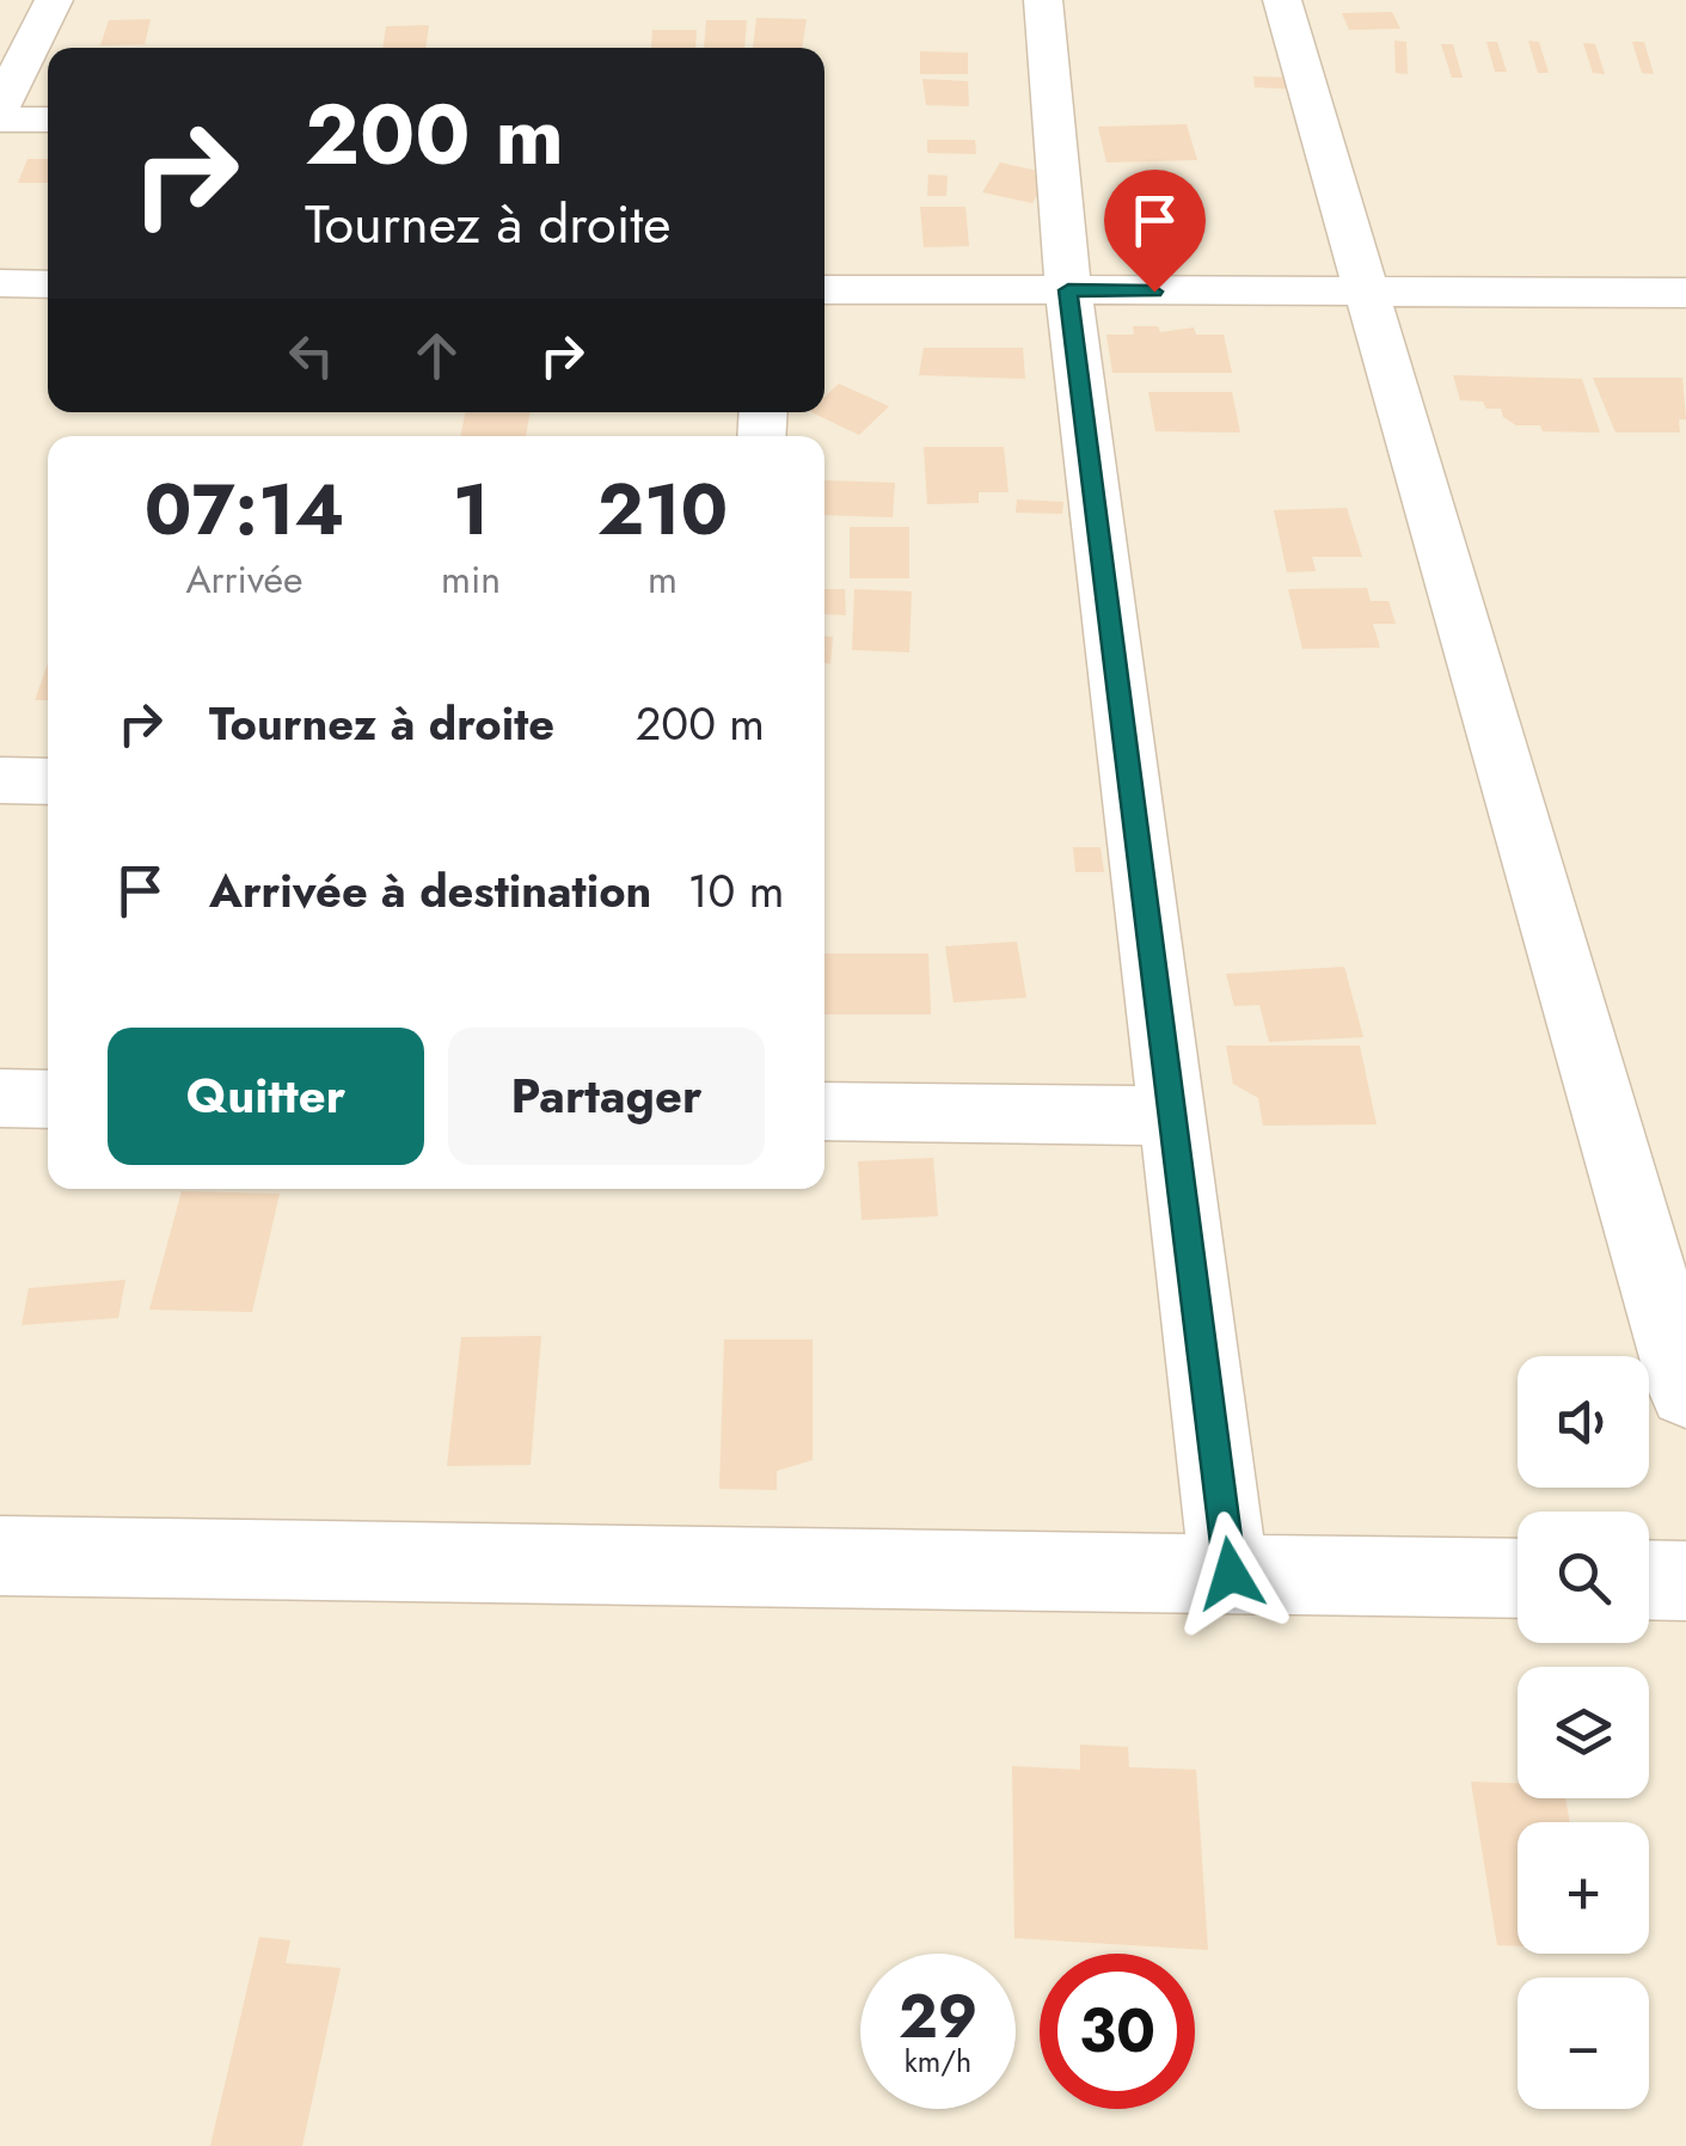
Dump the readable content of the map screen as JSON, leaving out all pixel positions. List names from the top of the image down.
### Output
{
  "page": {
    "turn": ["200 m", "Tournez à droite"],
    "eta": [
      "07:14",
      "Arrivée",
      "1",
      "min",
      "210",
      "m"
    ],
    "list": [
      {
        "name": "Tournez à droite",
        "value": "200 m"
      },
      {
        "name": "Arrivée à destination",
        "value": "10 m"
      }
    ],
    "buttons": ["Quitter", "Partager"],
    "map_buttons": ["+", "−"],
    "speed": "29 km/h",
    "limit": "30"
  }
}
